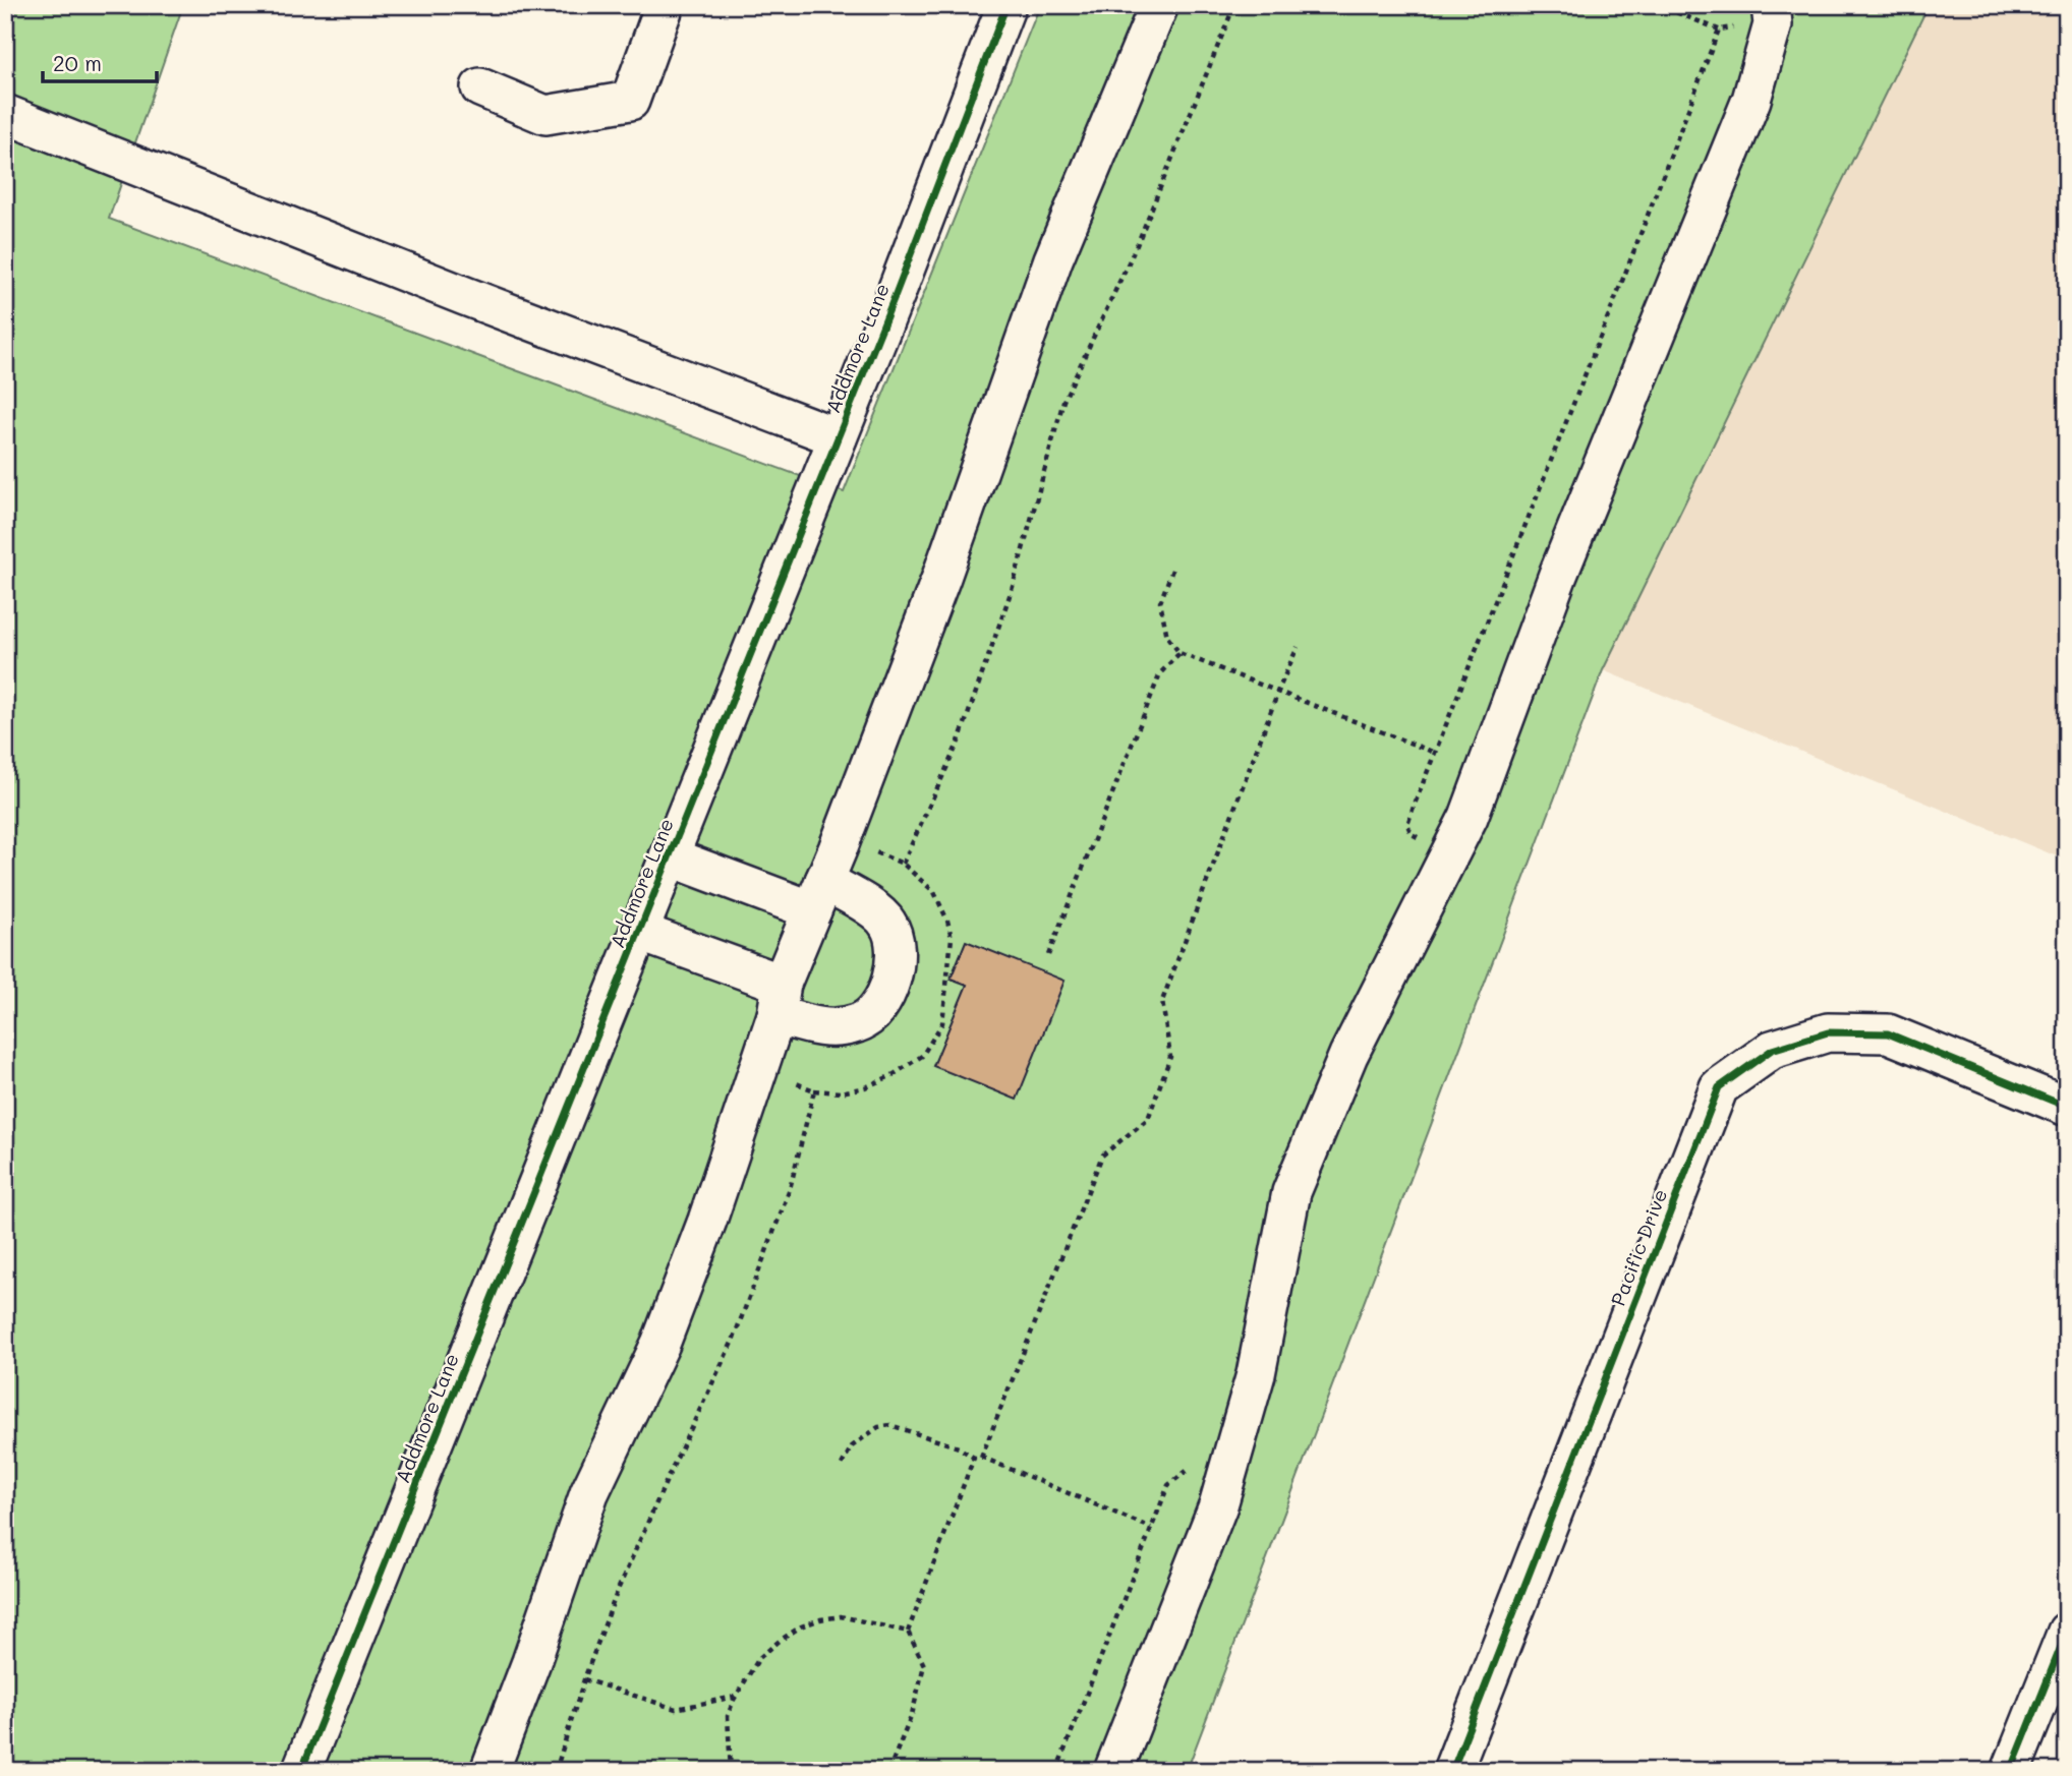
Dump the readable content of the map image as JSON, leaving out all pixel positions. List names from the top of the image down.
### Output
{
  "streets": {
    "street": ["Addmore Lane", "Pacific Drive"]
  },
  "scale_bar": "20 m"
}
